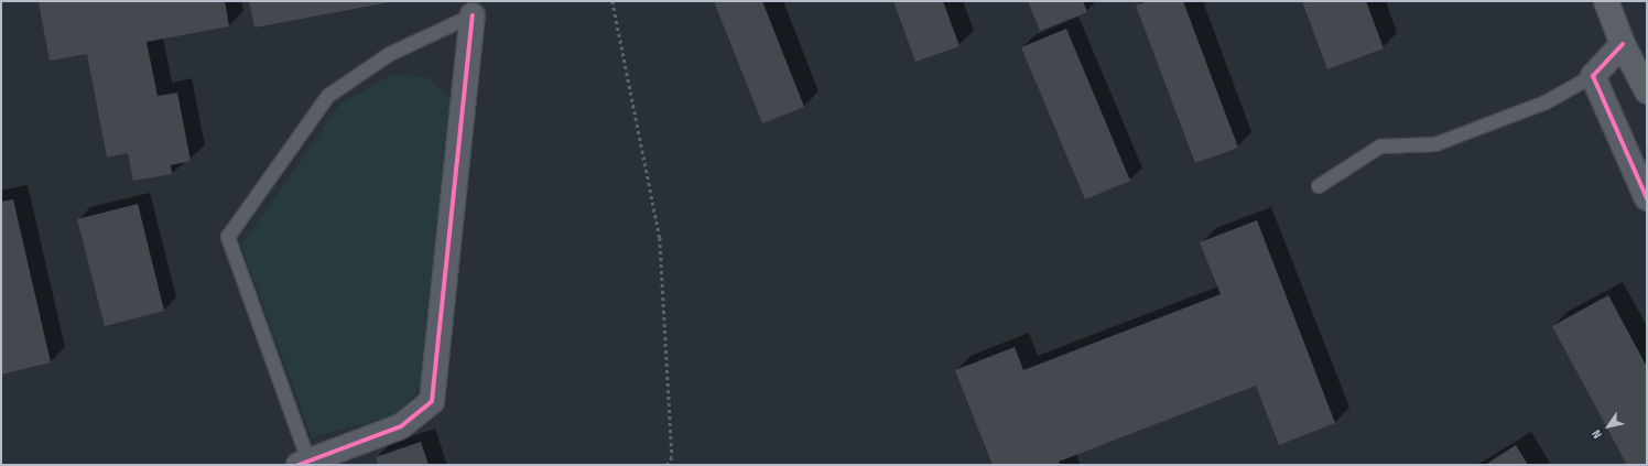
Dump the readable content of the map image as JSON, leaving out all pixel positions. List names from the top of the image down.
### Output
{
  "north": "bottom left"
}
